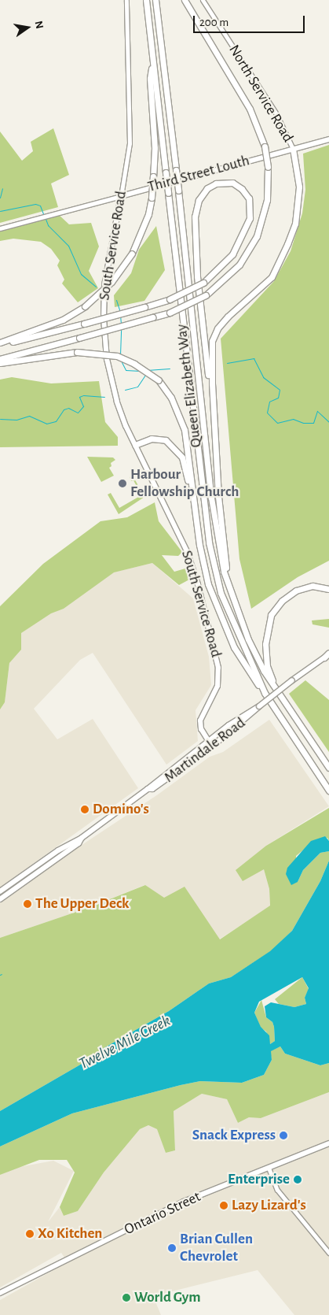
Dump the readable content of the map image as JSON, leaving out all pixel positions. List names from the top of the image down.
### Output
{
  "streets": {
    "highway": ["Queen Elizabeth Way"],
    "main road": [
      "Third Street Louth",
      "South Service Road",
      "Martindale Road",
      "Ontario Street"
    ],
    "street": ["North Service Road"]
  },
  "crossings": [
    ["North Service Road", "Third Street Louth"],
    ["Third Street Louth", "South Service Road"],
    ["South Service Road", "Martindale Road"]
  ],
  "water": ["Twelve Mile Creek"],
  "places": [
    "Harbour Fellowship Church",
    "Domino's",
    "The Upper Deck",
    "Snack Express",
    "Enterprise",
    "Lazy Lizard's",
    "Xo Kitchen",
    "Brian Cullen Chevrolet",
    "World Gym"
  ],
  "scale_bar": "200 m",
  "north": "right"
}
